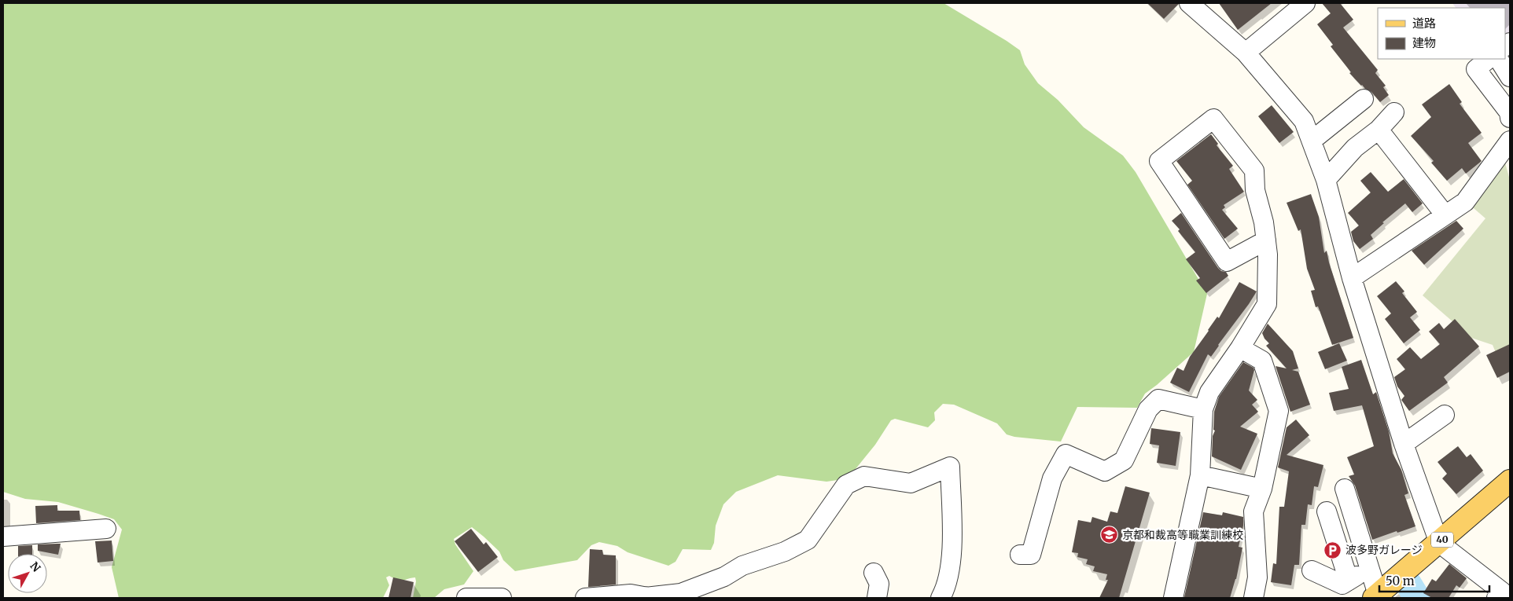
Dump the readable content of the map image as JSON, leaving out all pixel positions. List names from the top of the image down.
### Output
{
  "streets": {
    "main road": ["40"]
  },
  "places": {
    "school or university": ["京都和裁高等職業訓練校"],
    "parking": ["波多野ガレージ"]
  },
  "legend": ["道路", "建物"],
  "scale_bar": "50 m",
  "north": "top right"
}
